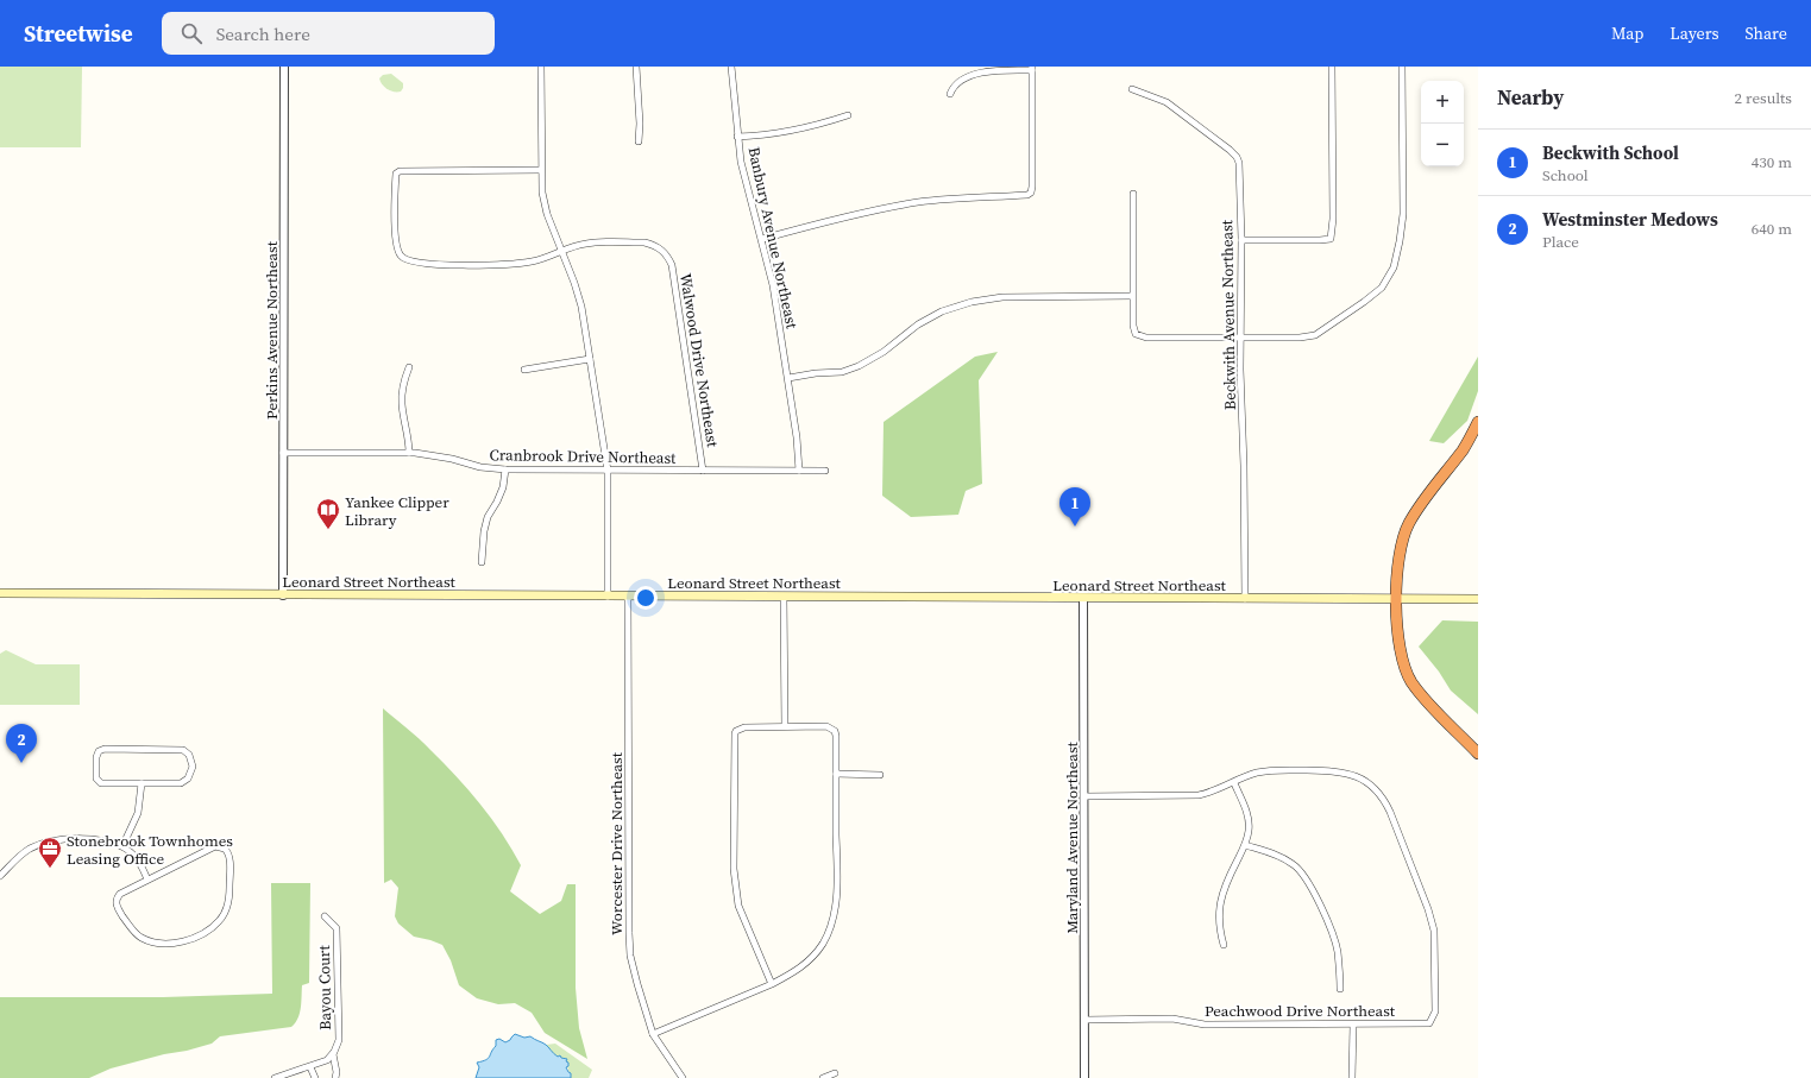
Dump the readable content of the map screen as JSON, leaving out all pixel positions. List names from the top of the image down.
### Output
{
  "streets": {
    "main road": ["Leonard Street Northeast"],
    "street": [
      "Banbury Avenue Northeast",
      "Beckwith Avenue Northeast",
      "Perkins Avenue Northeast",
      "Walwood Drive Northeast",
      "Cranbrook Drive Northeast",
      "Maryland Avenue Northeast",
      "Worcester Drive Northeast",
      "Bayou Court",
      "Peachwood Drive Northeast"
    ]
  },
  "crossings": [
    ["Banbury Avenue Northeast", "Cranbrook Drive Northeast"],
    ["Beckwith Avenue Northeast", "Leonard Street Northeast"],
    ["Perkins Avenue Northeast", "Cranbrook Drive Northeast"],
    ["Perkins Avenue Northeast", "Leonard Street Northeast"],
    ["Walwood Drive Northeast", "Cranbrook Drive Northeast"],
    ["Leonard Street Northeast", "Maryland Avenue Northeast"],
    ["Leonard Street Northeast", "Worcester Drive Northeast"],
    ["Maryland Avenue Northeast", "Peachwood Drive Northeast"]
  ],
  "places": {
    "library": ["Yankee Clipper Library"],
    "office": ["Stonebrook Townhomes Leasing Office"]
  },
  "page": {
    "header": "Streetwise",
    "search": "Search here",
    "nav": ["Map", "Layers", "Share"],
    "heading": ["Nearby", "2 results"],
    "map_buttons": ["+", "−"],
    "list": [
      {
        "mark": "1",
        "name": "Beckwith School",
        "note": "School",
        "value": "430 m"
      },
      {
        "mark": "2",
        "name": "Westminster Medows",
        "note": "Place",
        "value": "640 m"
      }
    ],
    "pins": ["1", "2"]
  }
}
